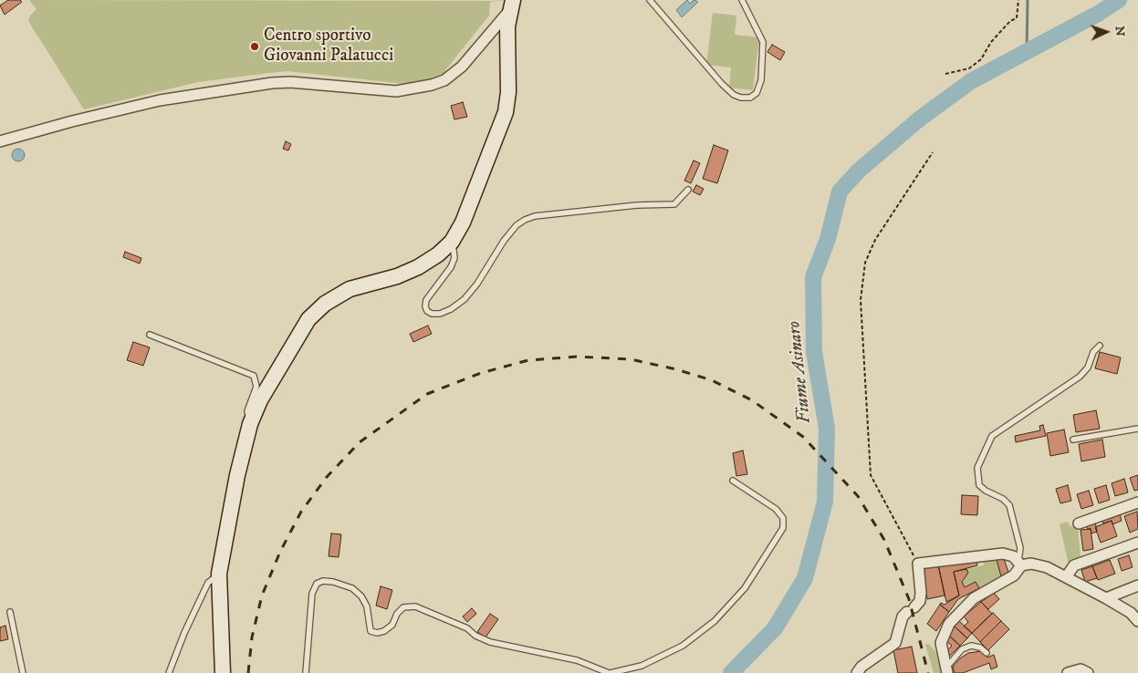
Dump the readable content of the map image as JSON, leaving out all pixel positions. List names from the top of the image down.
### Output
{
  "water": ["Fiume Asinaro"],
  "places": ["Centro sportivo Giovanni Palatucci"],
  "north": "right"
}
